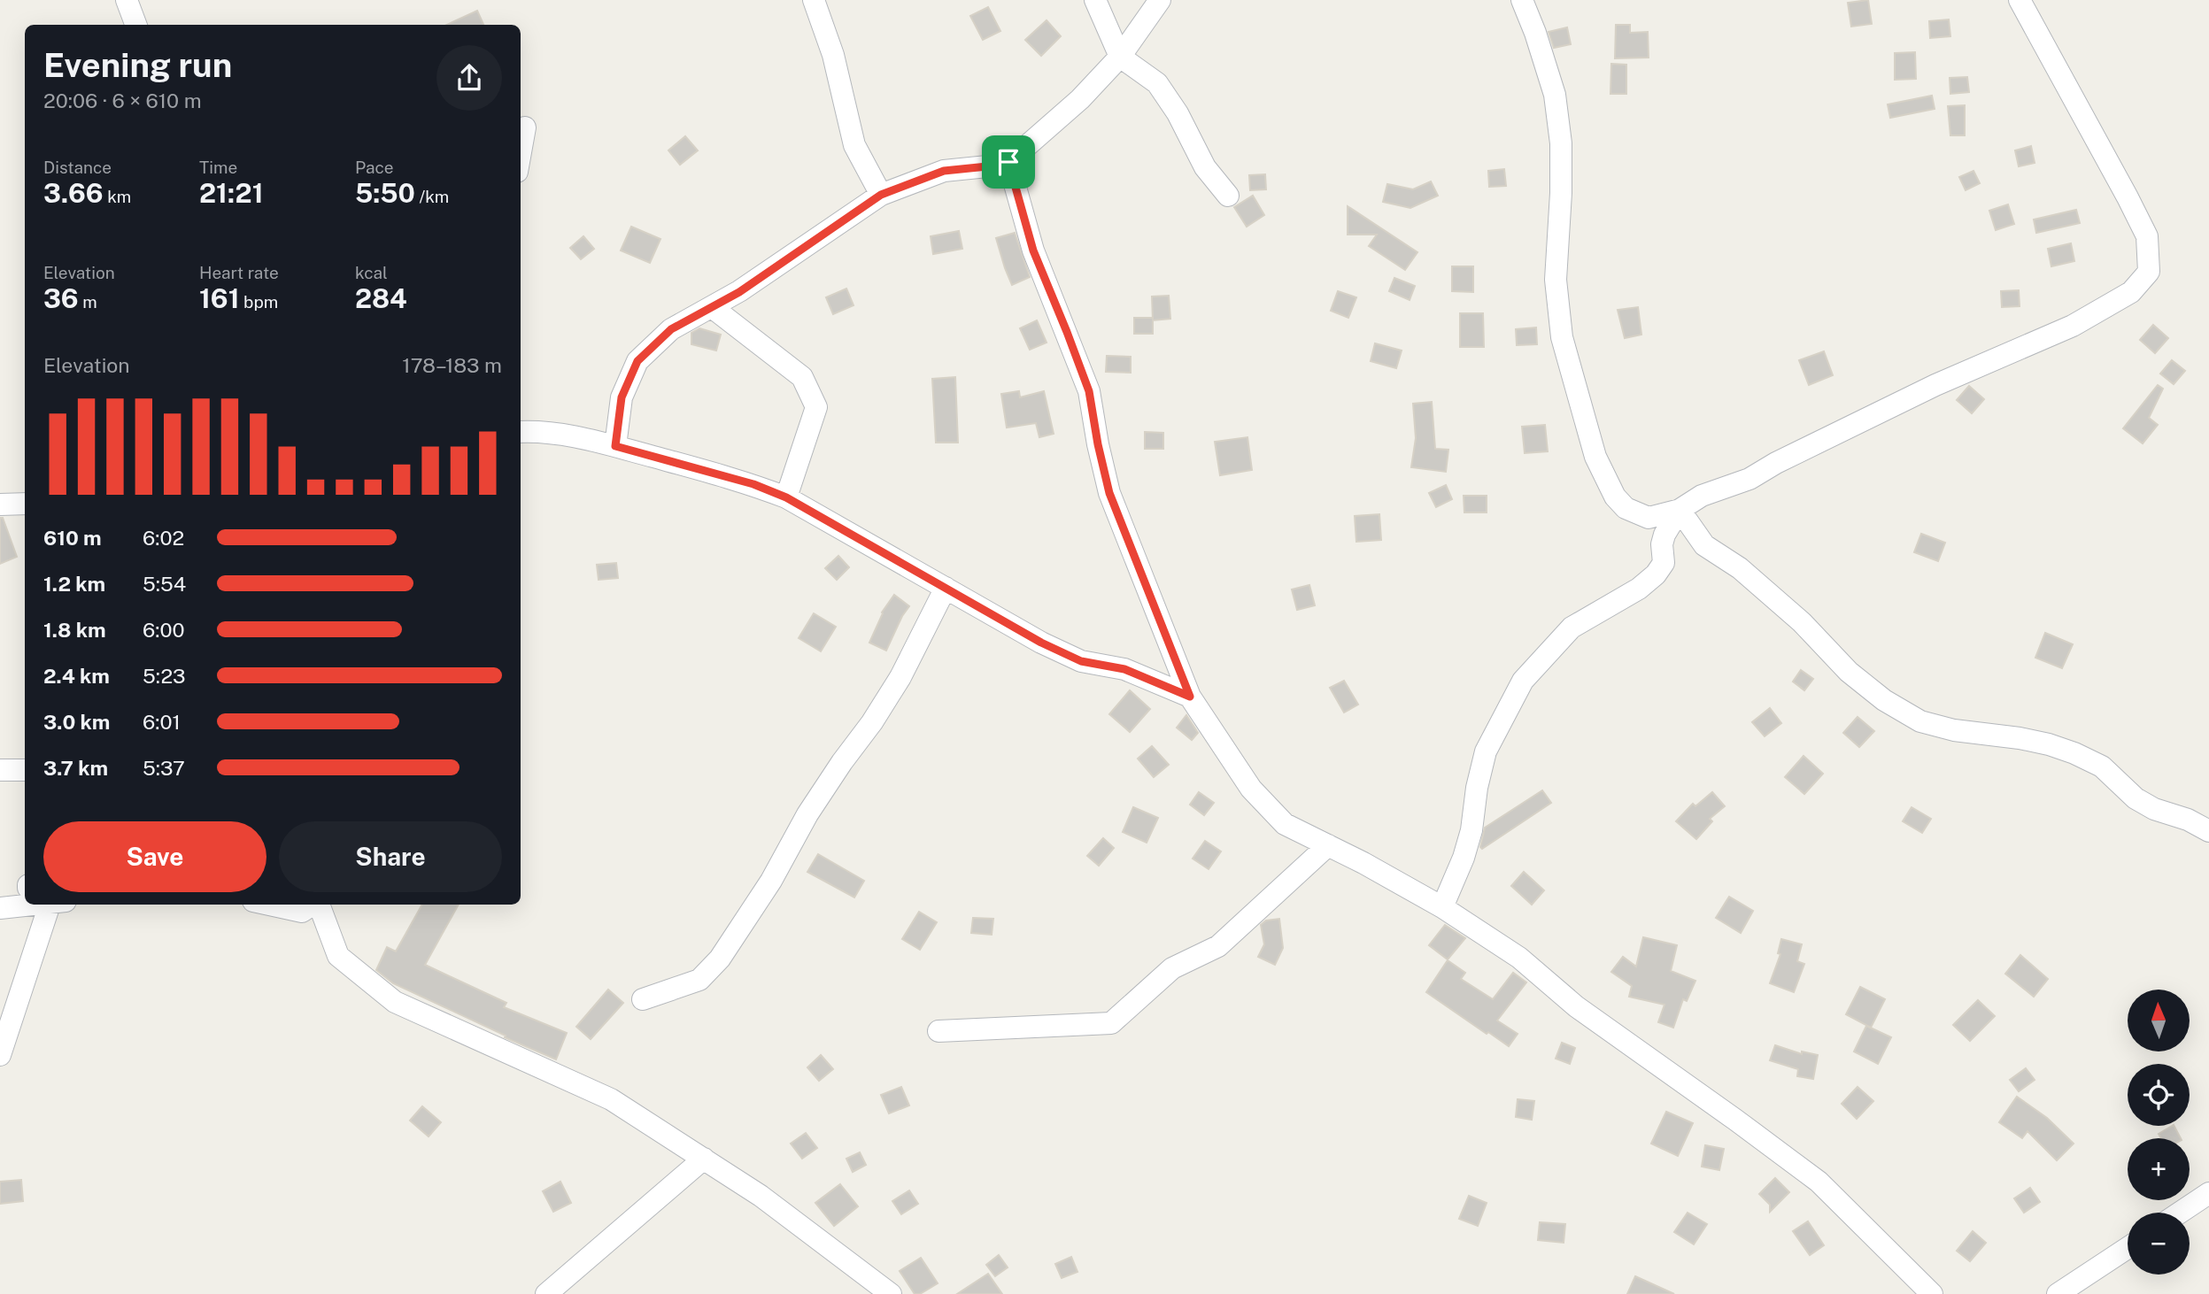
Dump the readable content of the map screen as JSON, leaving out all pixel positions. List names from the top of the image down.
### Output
{
  "north": "top",
  "page": {
    "heading": ["Evening run", "20:06 · 6 × 610 m"],
    "stats": [
      ["Distance", "3.66 km"],
      ["Time", "21:21"],
      ["Pace", "5:50 /km"],
      ["Elevation", "36 m"],
      ["Heart rate", "161 bpm"],
      ["kcal", "284"]
    ],
    "chart": ["Elevation", "178–183 m"],
    "list": [
      {
        "name": "610 m",
        "note": "6:02"
      },
      {
        "name": "1.2 km",
        "note": "5:54"
      },
      {
        "name": "1.8 km",
        "note": "6:00"
      },
      {
        "name": "2.4 km",
        "note": "5:23"
      },
      {
        "name": "3.0 km",
        "note": "6:01"
      },
      {
        "name": "3.7 km",
        "note": "5:37"
      }
    ],
    "buttons": ["Save", "Share"],
    "map_buttons": ["+", "−"]
  }
}
